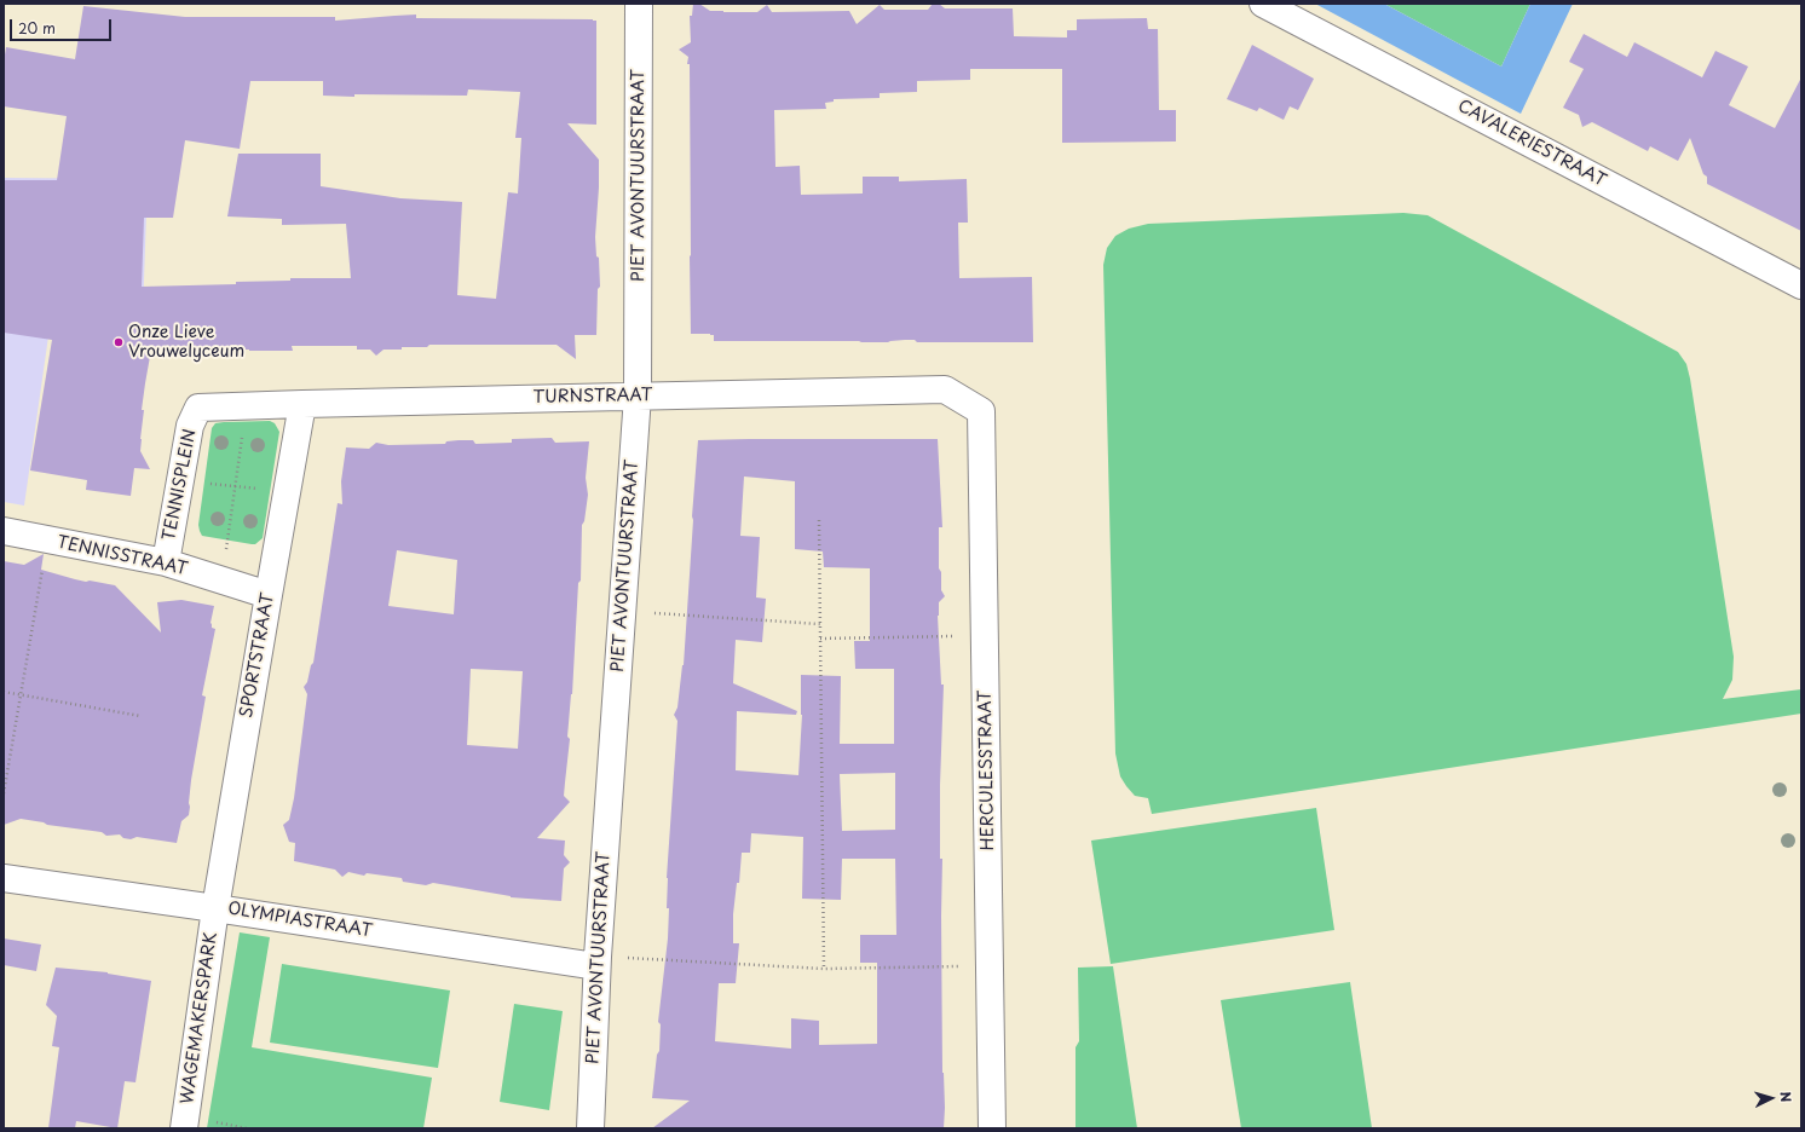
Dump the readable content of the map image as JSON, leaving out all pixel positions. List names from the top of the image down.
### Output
{
  "streets": {
    "street": [
      "CAVALERIESTRAAT",
      "PIET AVONTUURSTRAAT",
      "TURNSTRAAT",
      "TENNISPLEIN",
      "TENNISSTRAAT",
      "SPORTSTRAAT",
      "HERCULESSTRAAT",
      "OLYMPIASTRAAT",
      "WAGEMAKERSPARK"
    ]
  },
  "crossings": [
    ["PIET AVONTUURSTRAAT", "TURNSTRAAT"],
    ["PIET AVONTUURSTRAAT", "OLYMPIASTRAAT"],
    ["TURNSTRAAT", "TENNISPLEIN"],
    ["TURNSTRAAT", "SPORTSTRAAT"],
    ["TURNSTRAAT", "HERCULESSTRAAT"],
    ["TENNISPLEIN", "TENNISSTRAAT"],
    ["TENNISSTRAAT", "SPORTSTRAAT"],
    ["SPORTSTRAAT", "OLYMPIASTRAAT"],
    ["SPORTSTRAAT", "WAGEMAKERSPARK"],
    ["OLYMPIASTRAAT", "WAGEMAKERSPARK"]
  ],
  "places": ["Onze Lieve Vrouwelyceum"],
  "scale_bar": "20 m",
  "north": "right"
}
